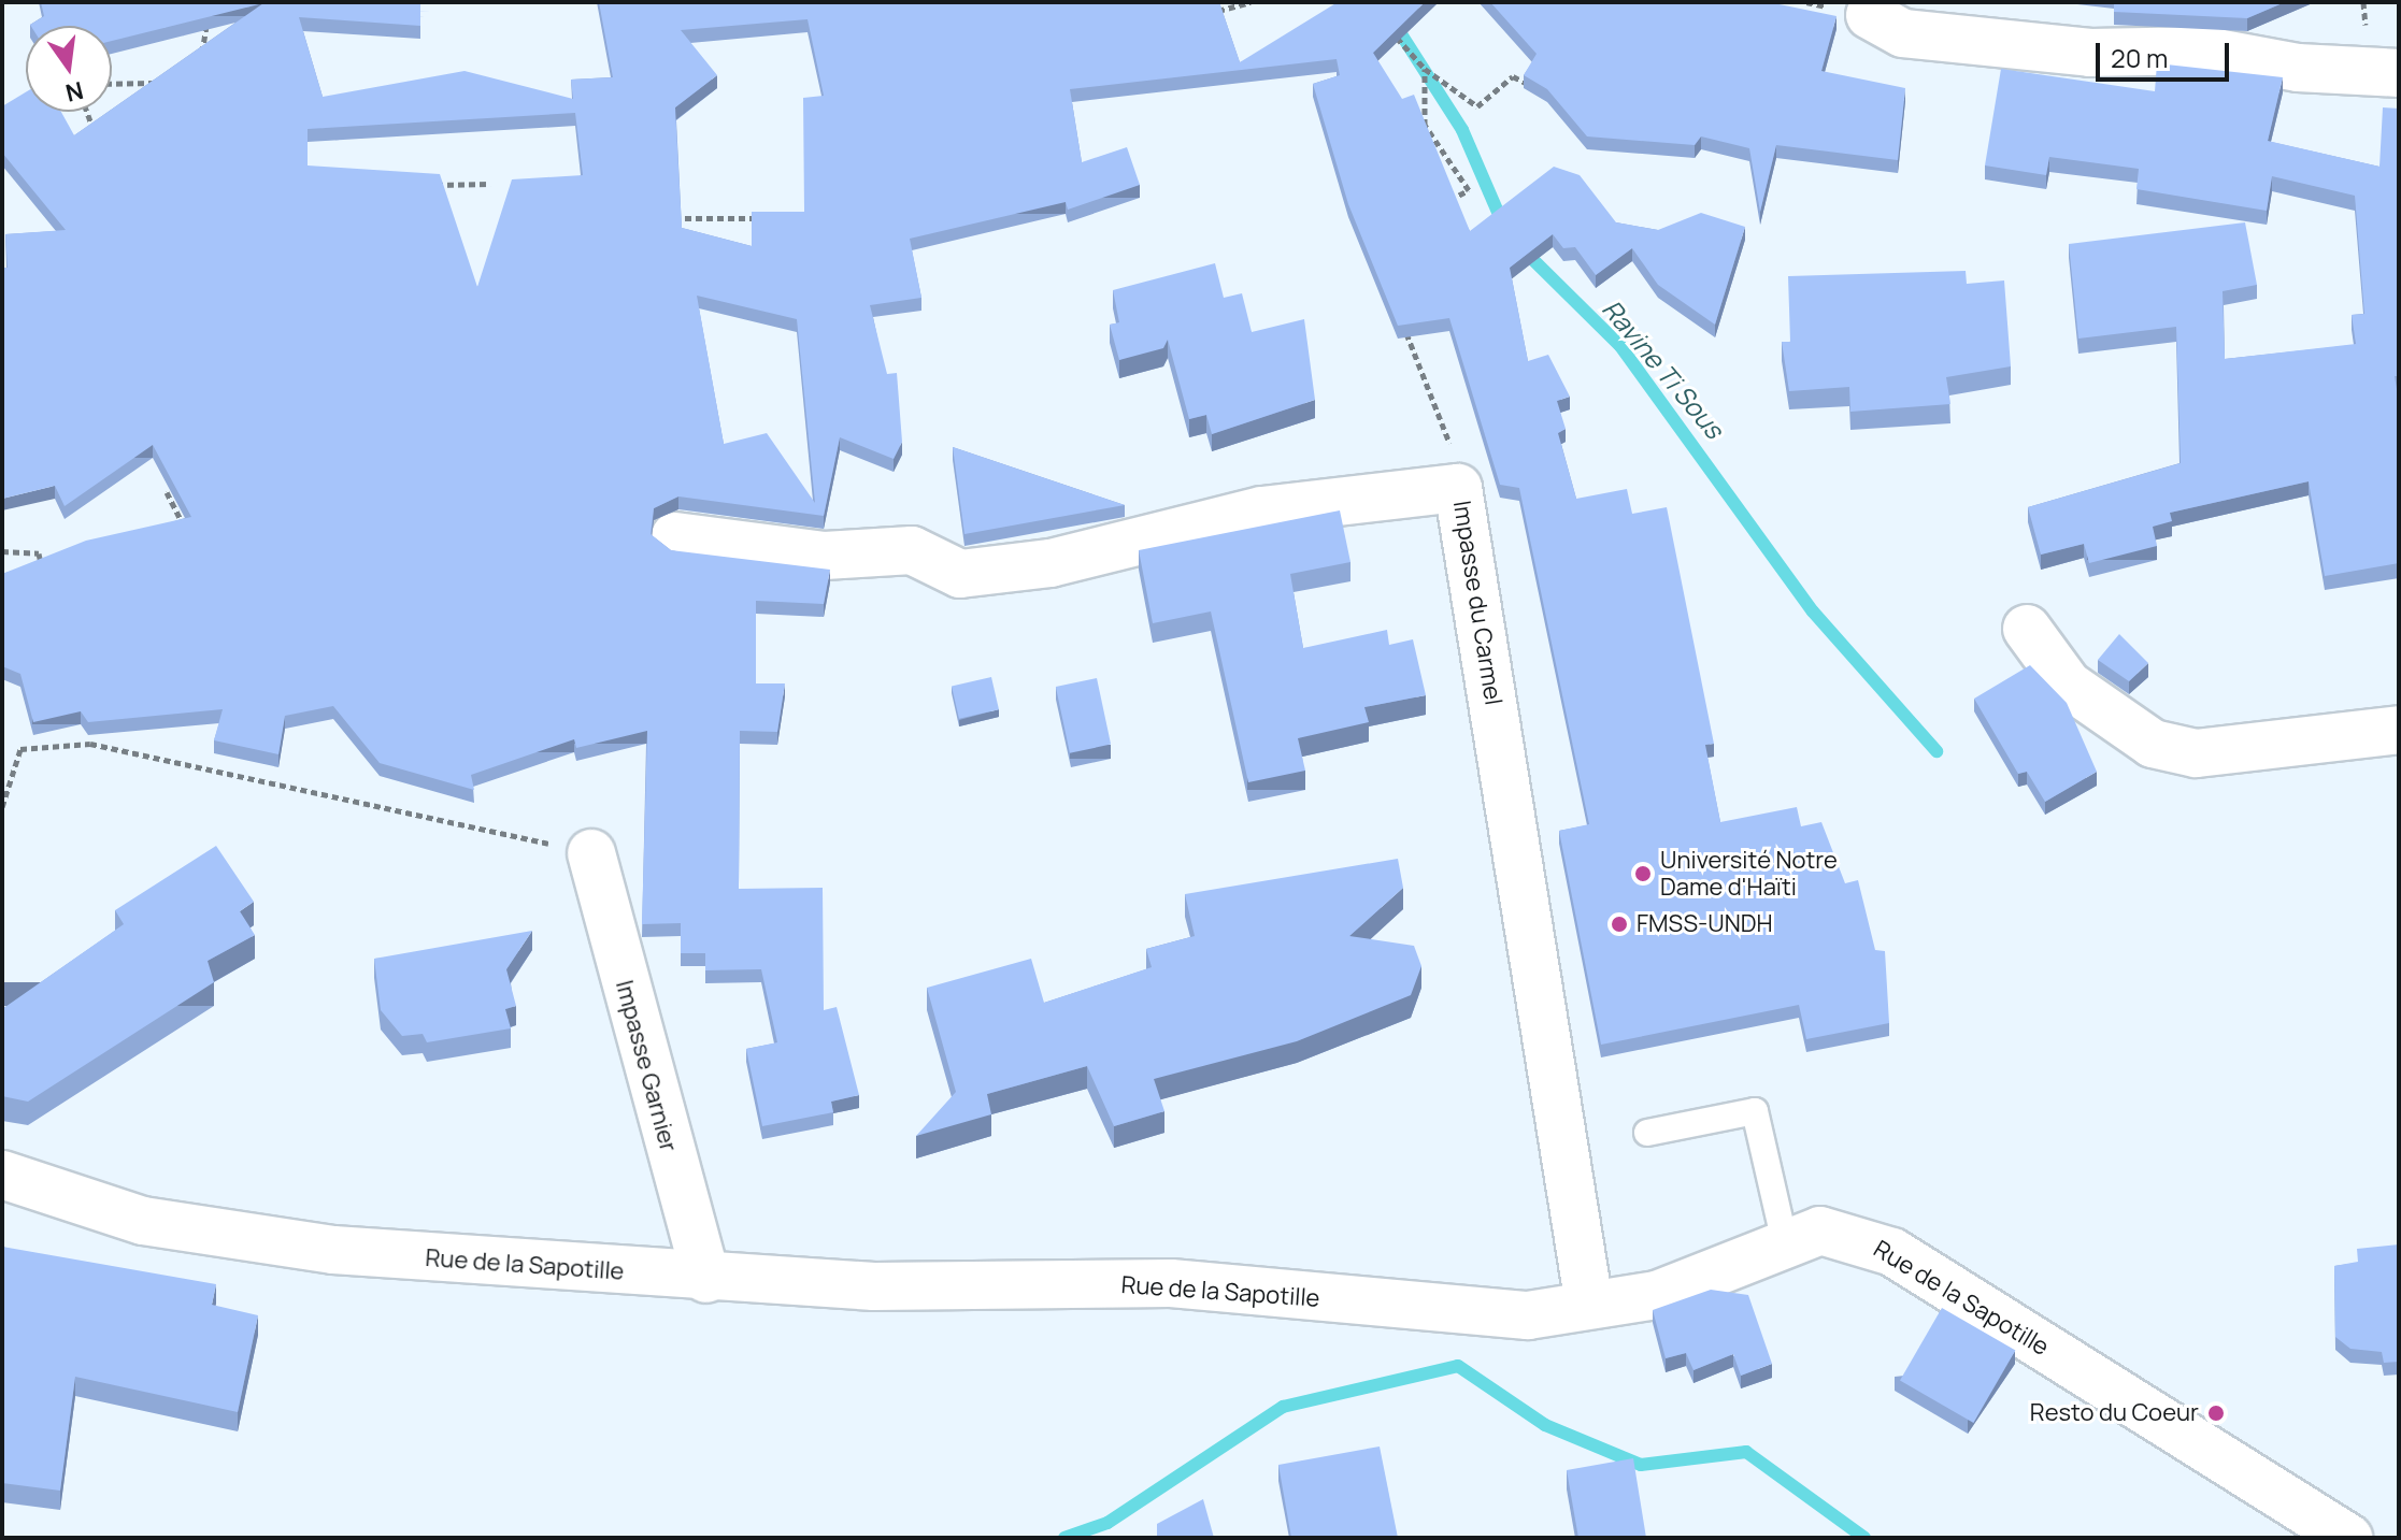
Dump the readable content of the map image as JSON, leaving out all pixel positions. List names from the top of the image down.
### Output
{
  "streets": {
    "street": ["Impasse du Carmel", "Impasse Garnier", "Rue de la Sapotille"]
  },
  "crossings": [
    ["Impasse du Carmel", "Rue de la Sapotille"],
    ["Impasse Garnier", "Rue de la Sapotille"]
  ],
  "water": ["Ravine Ti Sous"],
  "places": ["Université Notre Dame d'Haïti", "FMSS-UNDH", "Resto du Coeur"],
  "scale_bar": "20 m",
  "north": "bottom"
}
